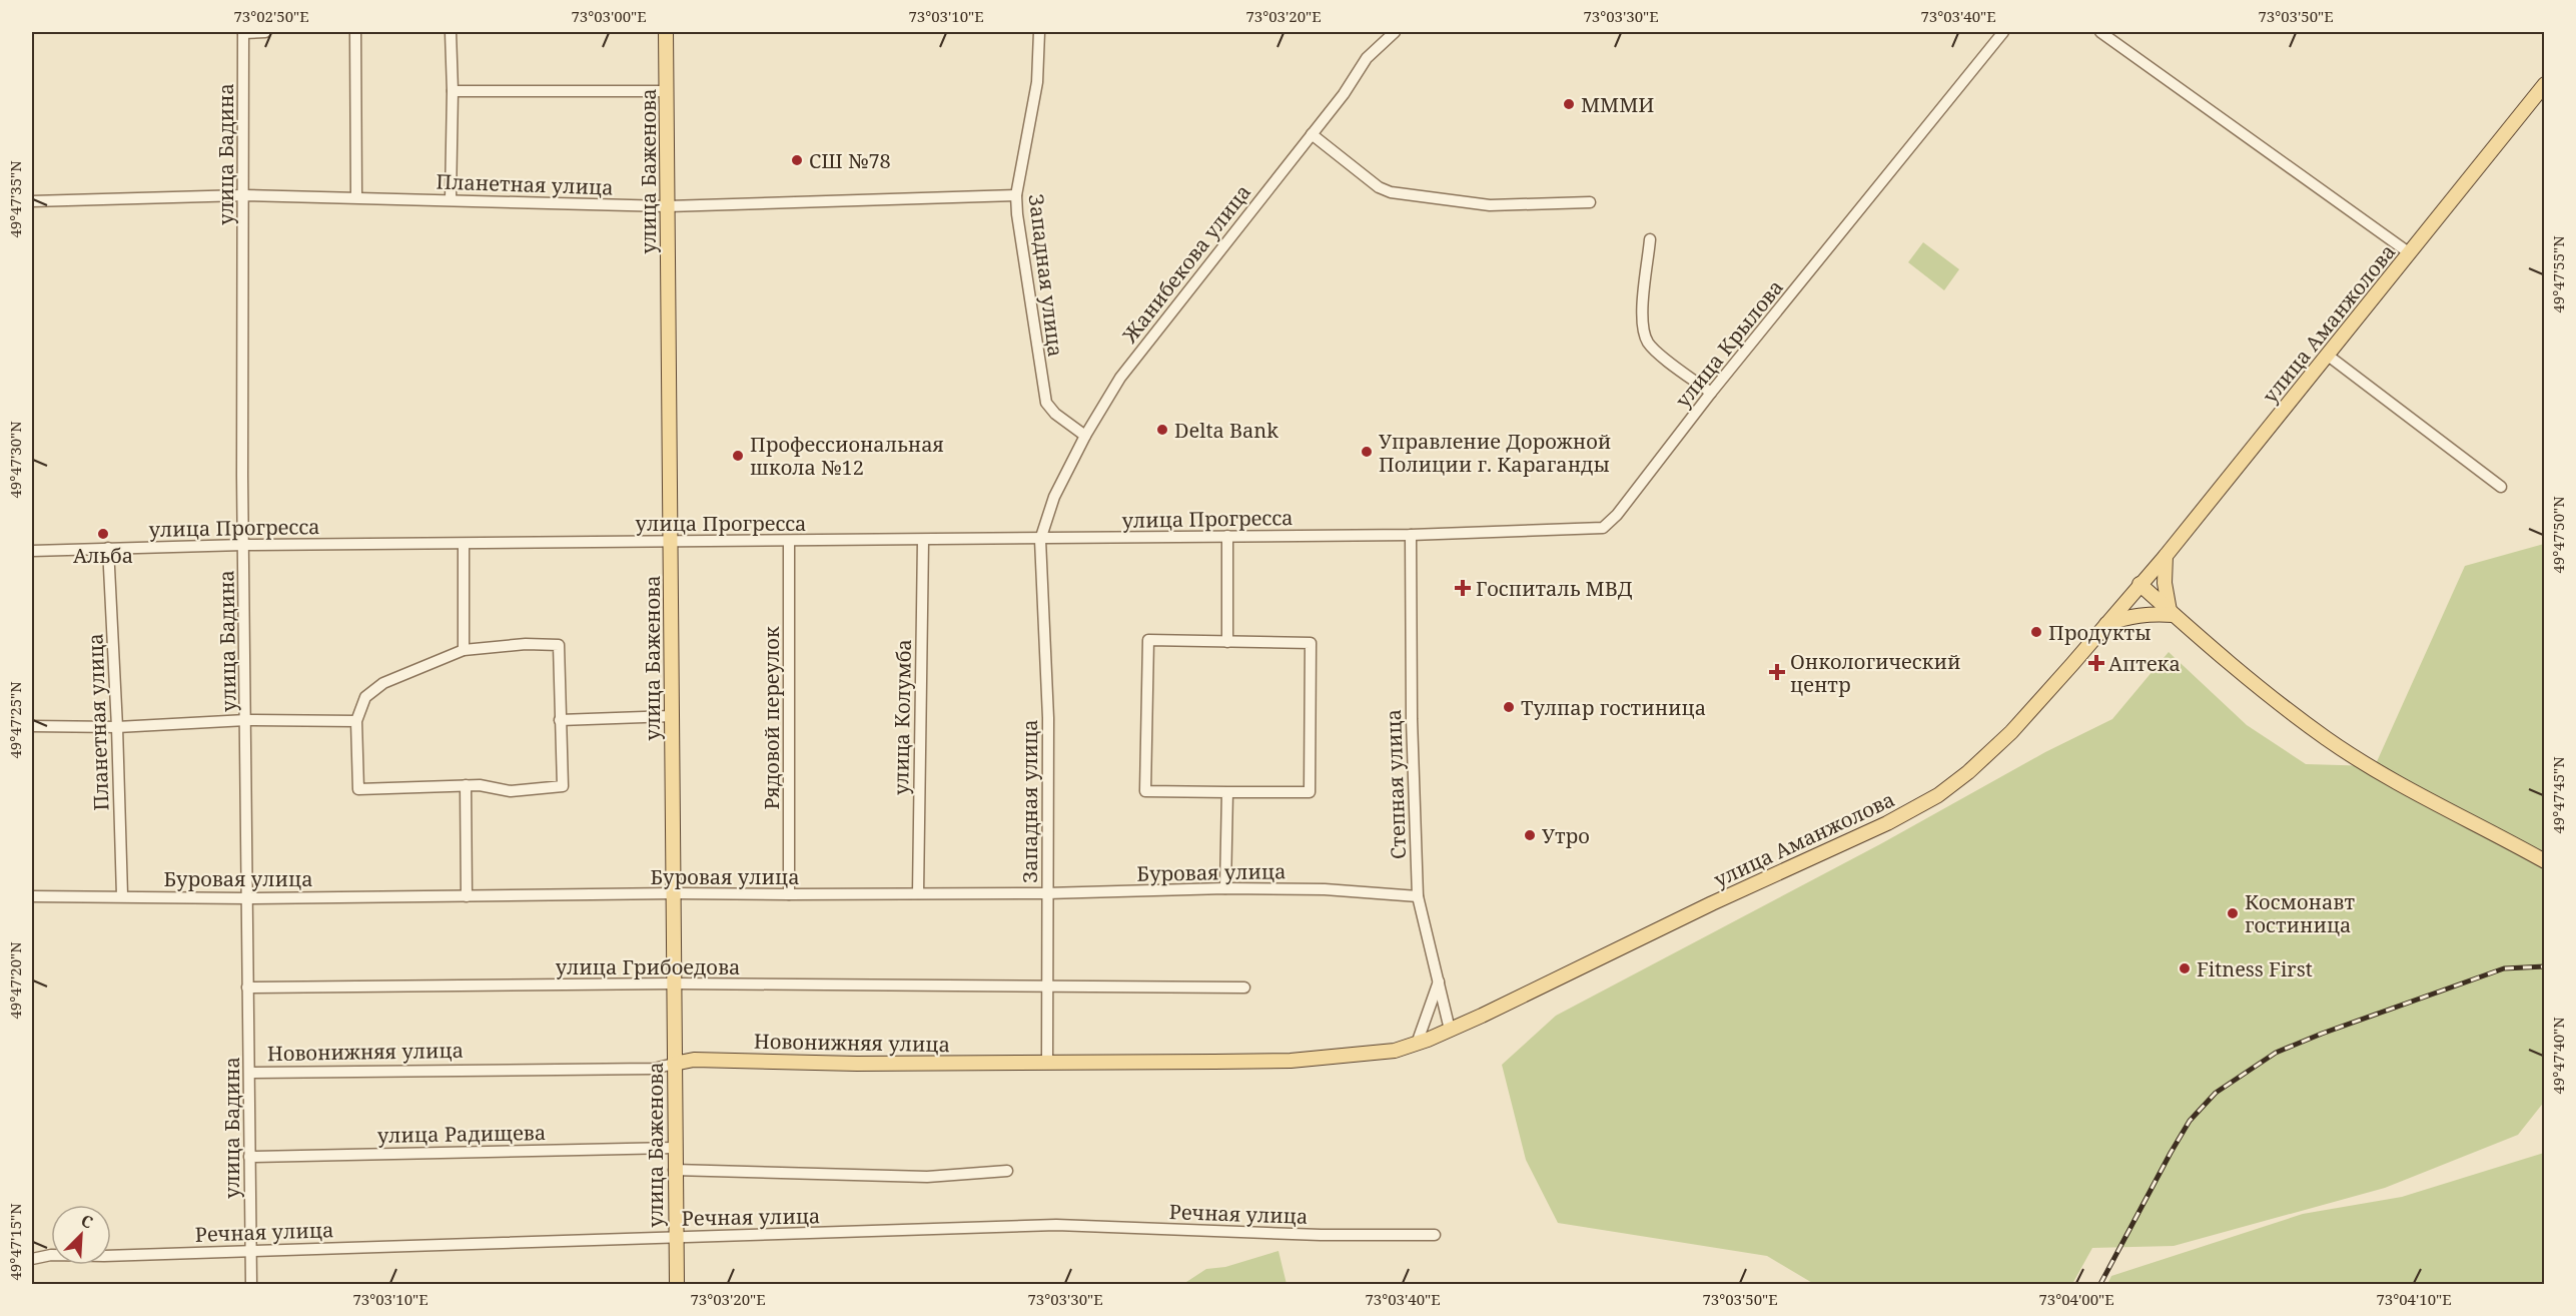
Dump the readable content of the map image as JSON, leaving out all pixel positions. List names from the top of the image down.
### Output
{
  "streets": {
    "main road": ["улица Баженова", "улица Аманжолова", "Новонижняя улица"],
    "street": [
      "улица Бадина",
      "Планетная улица",
      "Жанибекова улица",
      "Западная улица",
      "улица Крылова",
      "улица Прогресса",
      "улица Колумба",
      "Рядовой переулок",
      "Степная улица",
      "Буровая улица",
      "улица Грибоедова",
      "улица Радищева",
      "Речная улица"
    ]
  },
  "crossings": [
    ["улица Бадина", "Планетная улица"],
    ["улица Бадина", "улица Прогресса"],
    ["улица Бадина", "Буровая улица"],
    ["улица Бадина", "улица Грибоедова"],
    ["улица Бадина", "Новонижняя улица"],
    ["улица Бадина", "улица Радищева"],
    ["улица Бадина", "Речная улица"],
    ["улица Баженова", "Планетная улица"],
    ["улица Баженова", "улица Прогресса"],
    ["улица Баженова", "Буровая улица"],
    ["улица Баженова", "улица Грибоедова"],
    ["улица Баженова", "Новонижняя улица"],
    ["улица Баженова", "улица Радищева"],
    ["улица Баженова", "Речная улица"],
    ["Планетная улица", "Западная улица"],
    ["Планетная улица", "улица Прогресса"],
    ["Планетная улица", "Буровая улица"],
    ["Жанибекова улица", "Западная улица"],
    ["Жанибекова улица", "улица Прогресса"],
    ["Западная улица", "улица Прогресса"],
    ["Западная улица", "Буровая улица"],
    ["Западная улица", "улица Грибоедова"],
    ["Западная улица", "Новонижняя улица"],
    ["улица Аманжолова", "Степная улица"],
    ["улица Аманжолова", "Новонижняя улица"],
    ["улица Крылова", "улица Прогресса"],
    ["улица Крылова", "Степная улица"],
    ["улица Прогресса", "улица Колумба"],
    ["улица Прогресса", "Рядовой переулок"],
    ["улица Прогресса", "Степная улица"],
    ["улица Колумба", "Буровая улица"],
    ["Рядовой переулок", "Буровая улица"],
    ["Степная улица", "Буровая улица"],
    ["Степная улица", "Новонижняя улица"]
  ],
  "places": {
    "other": [
      "МММИ",
      "СШ №78",
      "Delta Bank",
      "Управление Дорожной Полиции г. Караганды",
      "Профессиональная школа №12",
      "Альба",
      "Продукты",
      "Тулпар гостиница",
      "Утро",
      "Космонавт гостиница",
      "Fitness First"
    ],
    "health": ["Госпиталь МВД", "Аптека", "Онкологический центр"]
  },
  "north": "top right",
  "coordinates": [
    "73°02'50\"E",
    "73°03'00\"E",
    "73°03'10\"E",
    "73°03'20\"E",
    "73°03'30\"E",
    "73°03'40\"E",
    "73°03'50\"E",
    "49°47'35\"N",
    "49°47'55\"N",
    "49°47'30\"N",
    "49°47'50\"N",
    "49°47'25\"N",
    "49°47'45\"N",
    "49°47'20\"N",
    "49°47'40\"N",
    "49°47'15\"N",
    "73°04'00\"E",
    "73°04'10\"E"
  ]
}
